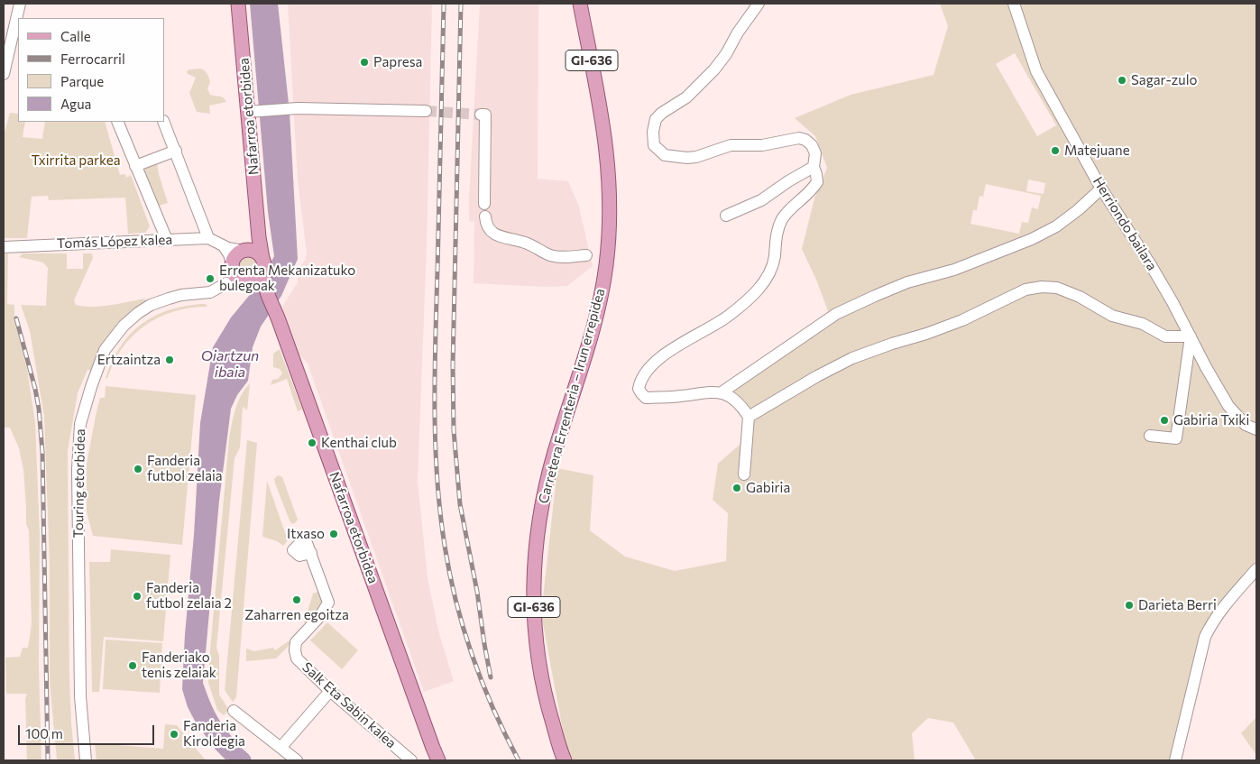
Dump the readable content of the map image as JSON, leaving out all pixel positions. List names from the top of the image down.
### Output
{
  "streets": {
    "main road": ["GI-636", "Nafarroa etorbidea", "Carretera Errenteria – Irun errepidea"],
    "street": [
      "Herriondo bailara",
      "Tomás López kalea",
      "Touring etorbidea",
      "Salk Eta Sabin kalea"
    ]
  },
  "crossings": [
    ["Nafarroa etorbidea", "Touring etorbidea"]
  ],
  "water": ["Oiartzun ibaia"],
  "parks": ["Txirrita parkea"],
  "places": [
    "Papresa",
    "Sagar-zulo",
    "Matejuane",
    "Errenta Mekanizatuko bulegoak",
    "Ertzaintza",
    "Gabiria Txiki",
    "Kenthai club",
    "Fanderia futbol zelaia",
    "Gabiria",
    "Itxaso",
    "Fanderia futbol zelaia 2",
    "Zaharren egoitza",
    "Darieta Berri",
    "Fanderiako tenis zelaiak",
    "Fanderia Kiroldegia"
  ],
  "legend": [
    "Calle",
    "Ferrocarril",
    "Parque",
    "Agua"
  ],
  "scale_bar": "100 m"
}
